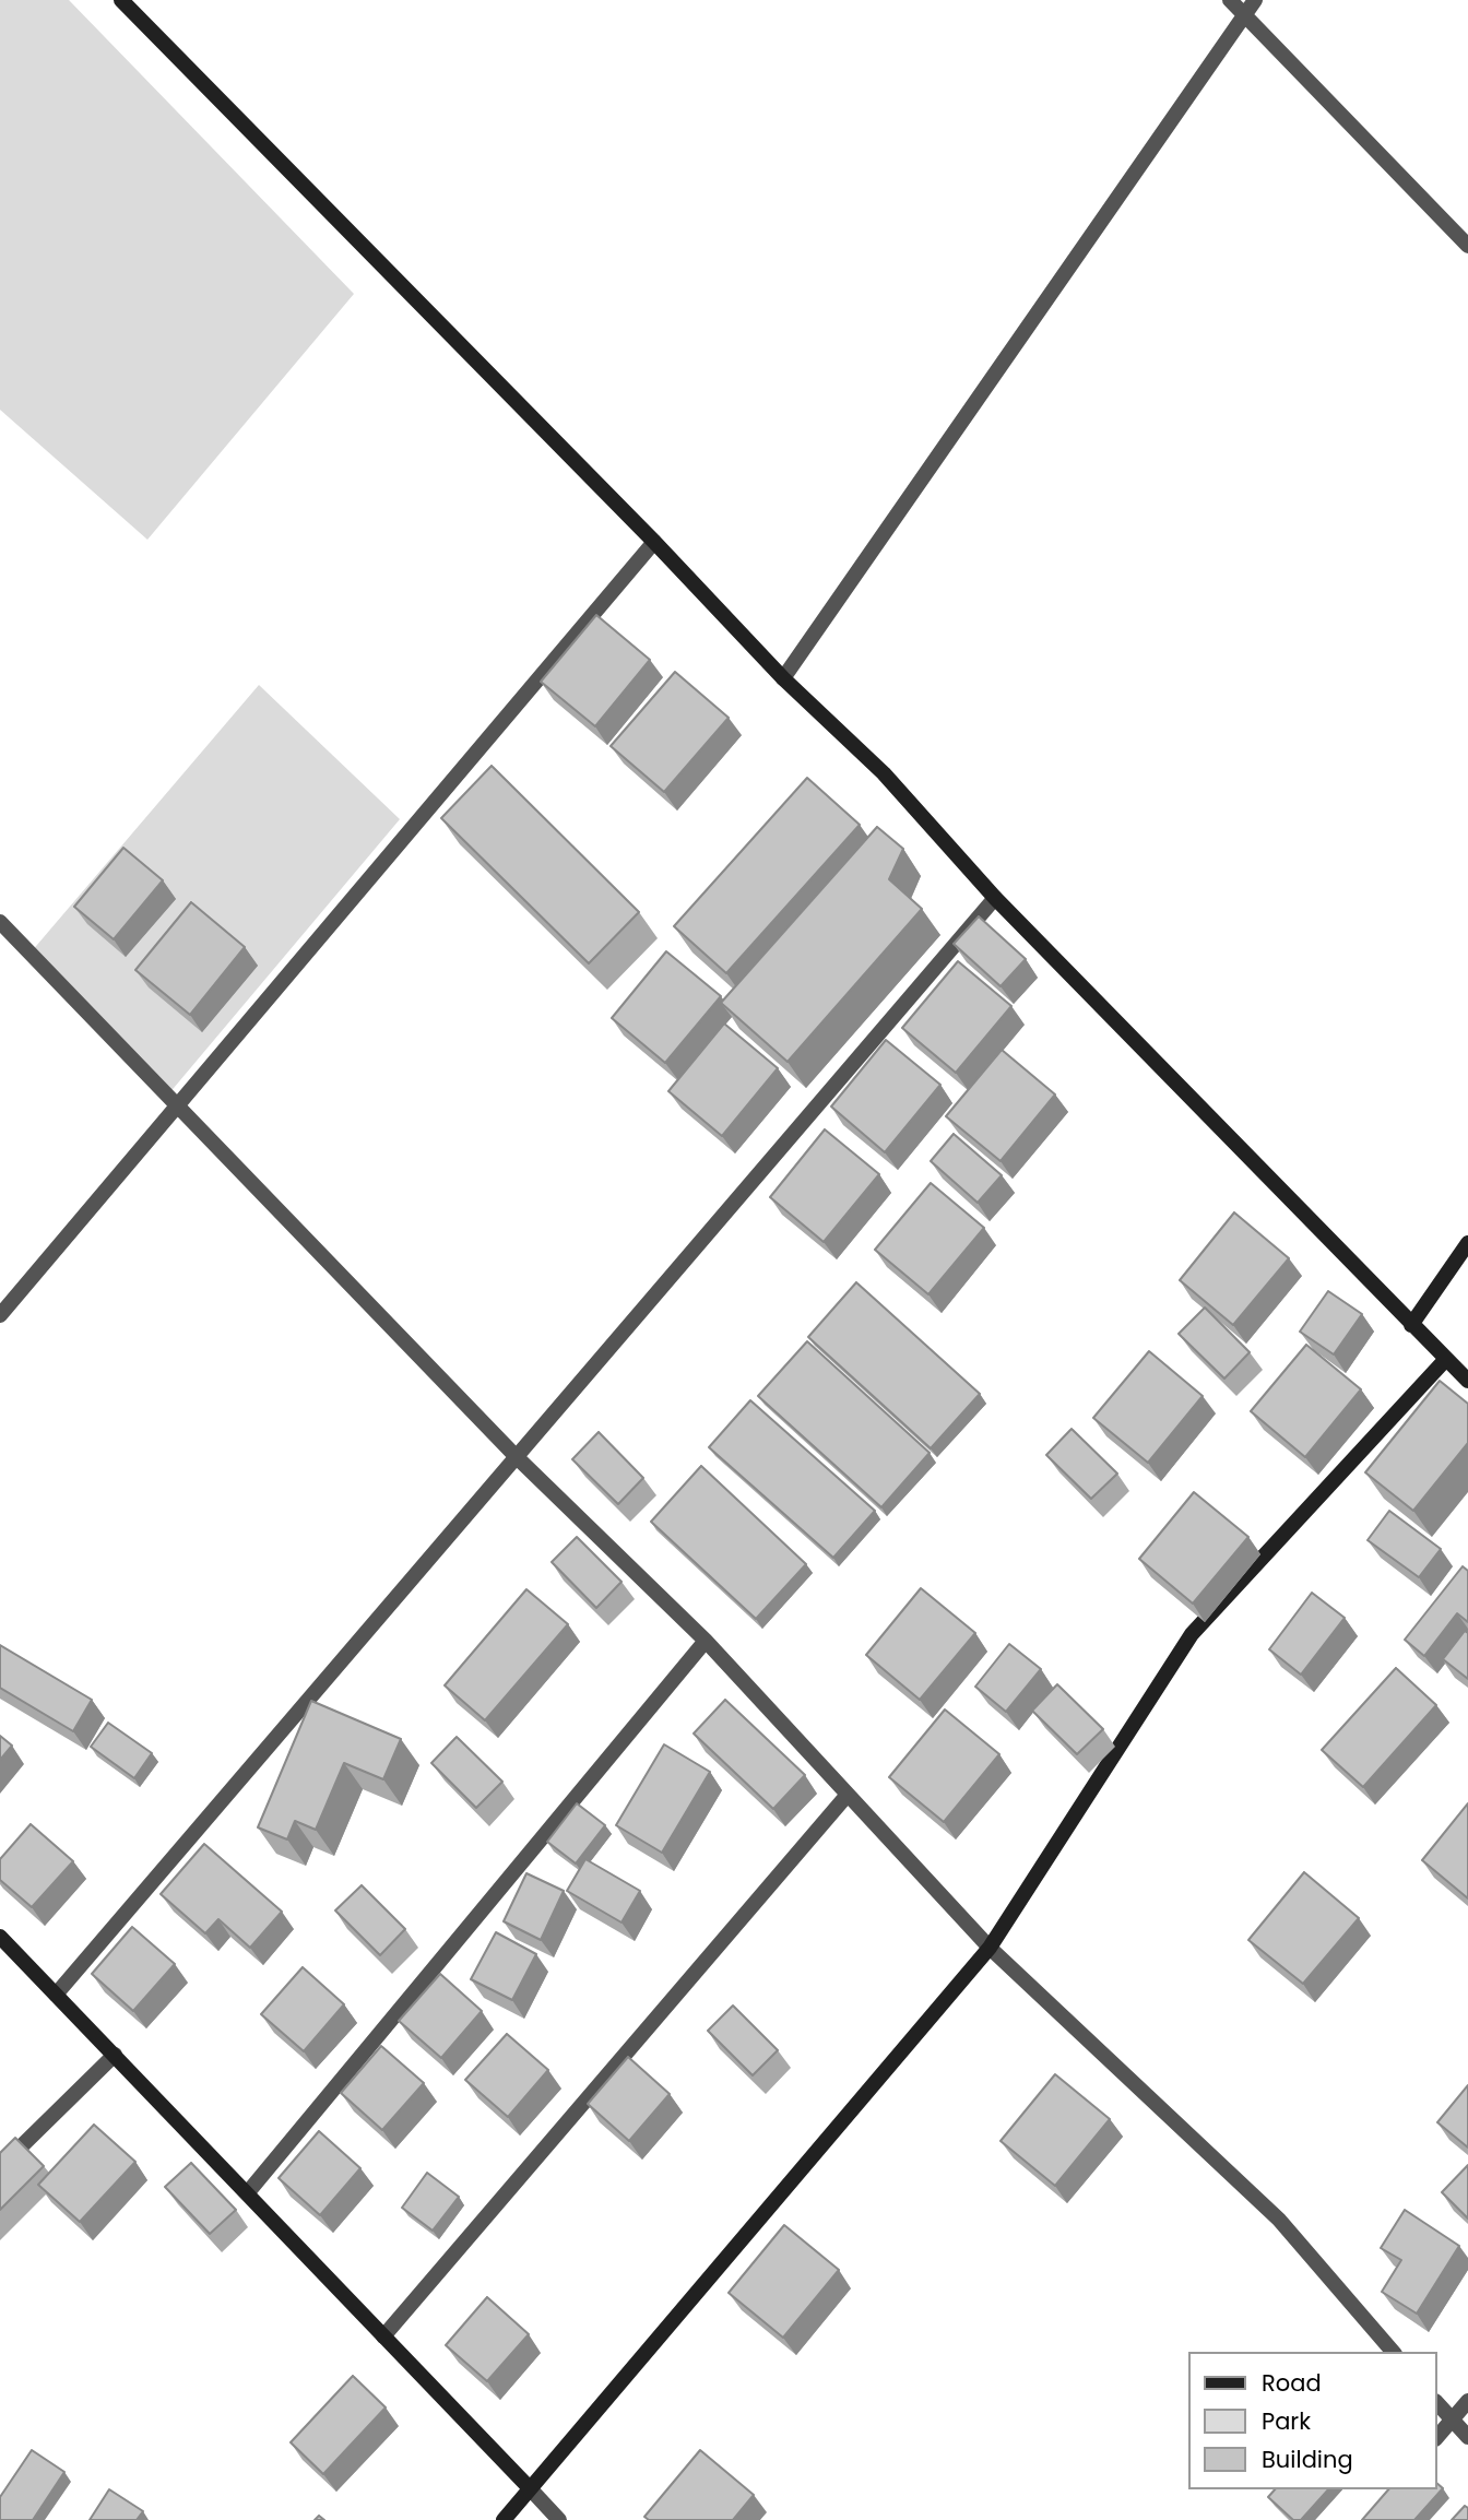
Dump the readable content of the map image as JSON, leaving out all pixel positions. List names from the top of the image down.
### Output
{
  "legend": ["Road", "Park", "Building"]
}
